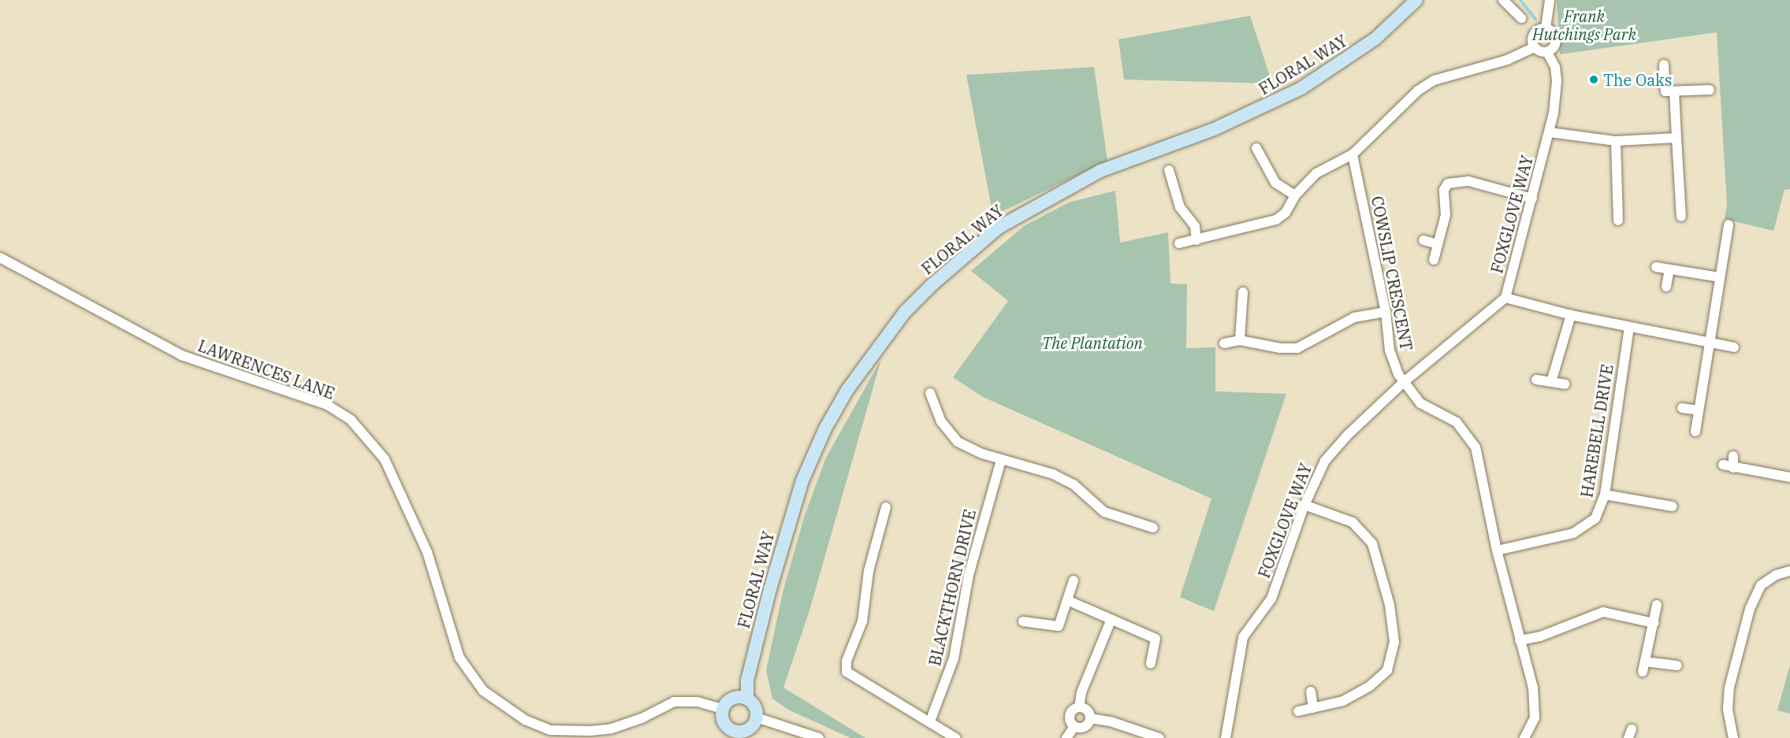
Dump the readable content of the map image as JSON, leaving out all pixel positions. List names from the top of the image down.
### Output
{
  "streets": {
    "street": [
      "FLORAL WAY",
      "FOXGLOVE WAY",
      "COWSLIP CRESCENT",
      "LAWRENCES LANE",
      "HAREBELL DRIVE",
      "BLACKTHORN DRIVE"
    ]
  },
  "crossings": [
    ["FOXGLOVE WAY", "COWSLIP CRESCENT"],
    ["COWSLIP CRESCENT", "HAREBELL DRIVE"]
  ],
  "parks": ["Frank Hutchings Park", "The Plantation"],
  "places": ["The Oaks"]
}
